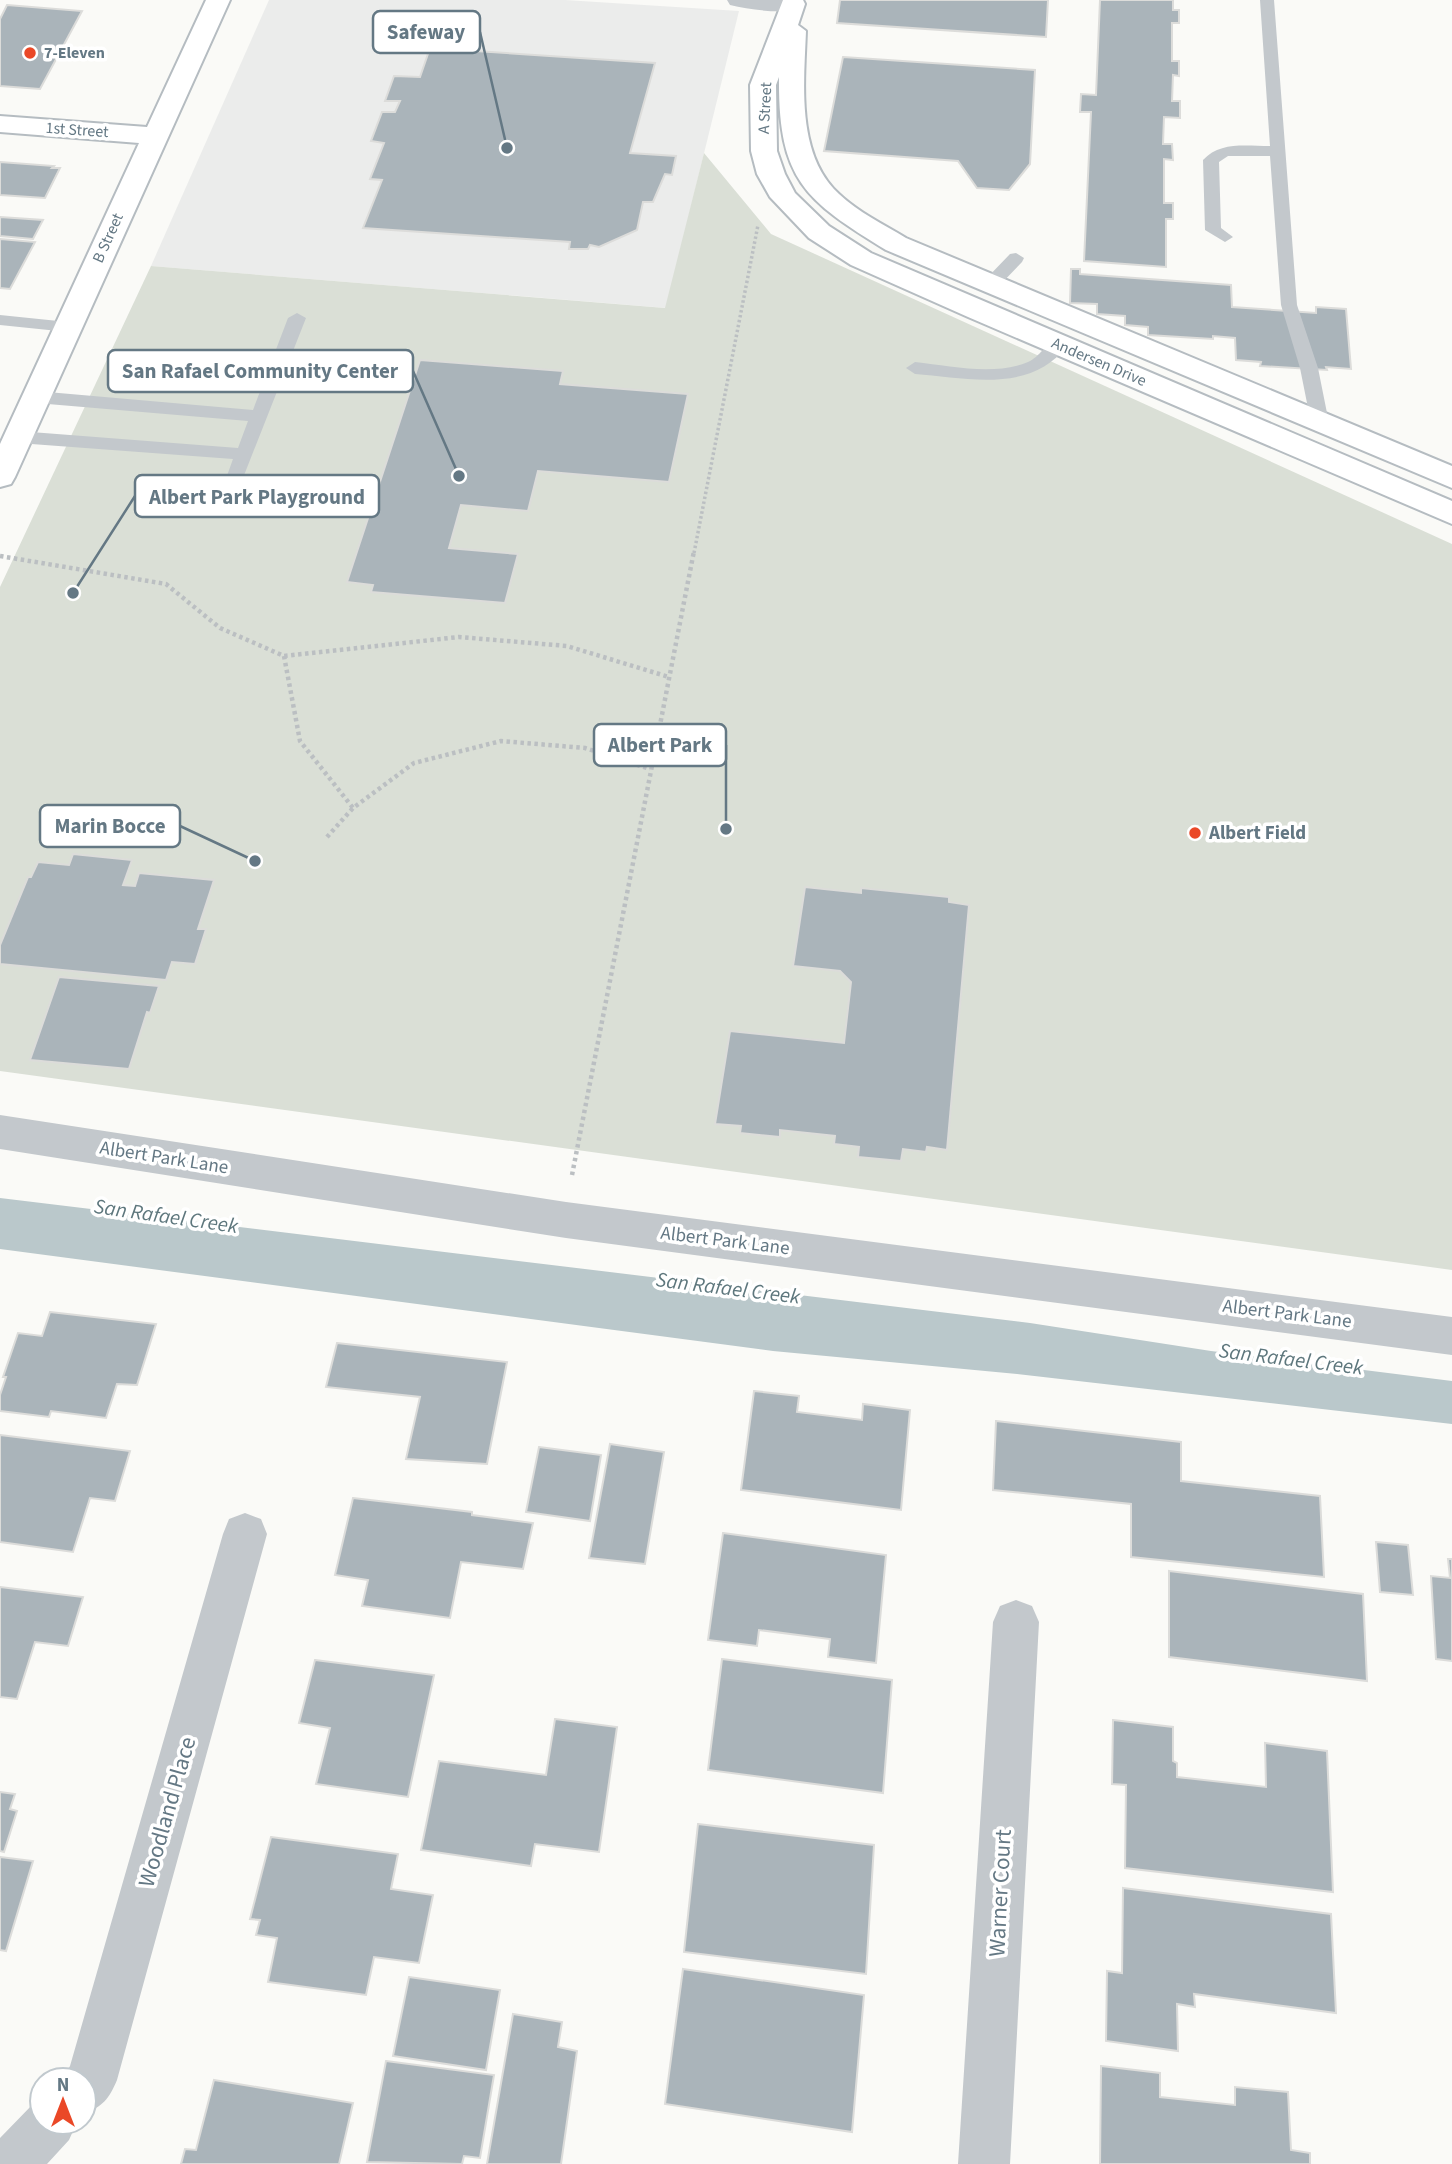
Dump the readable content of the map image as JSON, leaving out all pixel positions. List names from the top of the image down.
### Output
{
  "streets": {
    "main road": [
      "A Street",
      "1st Street",
      "B Street",
      "Andersen Drive"
    ],
    "street": ["Albert Park Lane", "Woodland Place", "Warner Court"]
  },
  "crossings": [
    ["A Street", "Andersen Drive"],
    ["1st Street", "B Street"]
  ],
  "water": ["San Rafael Creek"],
  "places": [
    "7-Eleven",
    "Safeway",
    "San Rafael Community Center",
    "Albert Park Playground",
    "Albert Park",
    "Albert Field",
    "Marin Bocce"
  ],
  "north": "top"
}
